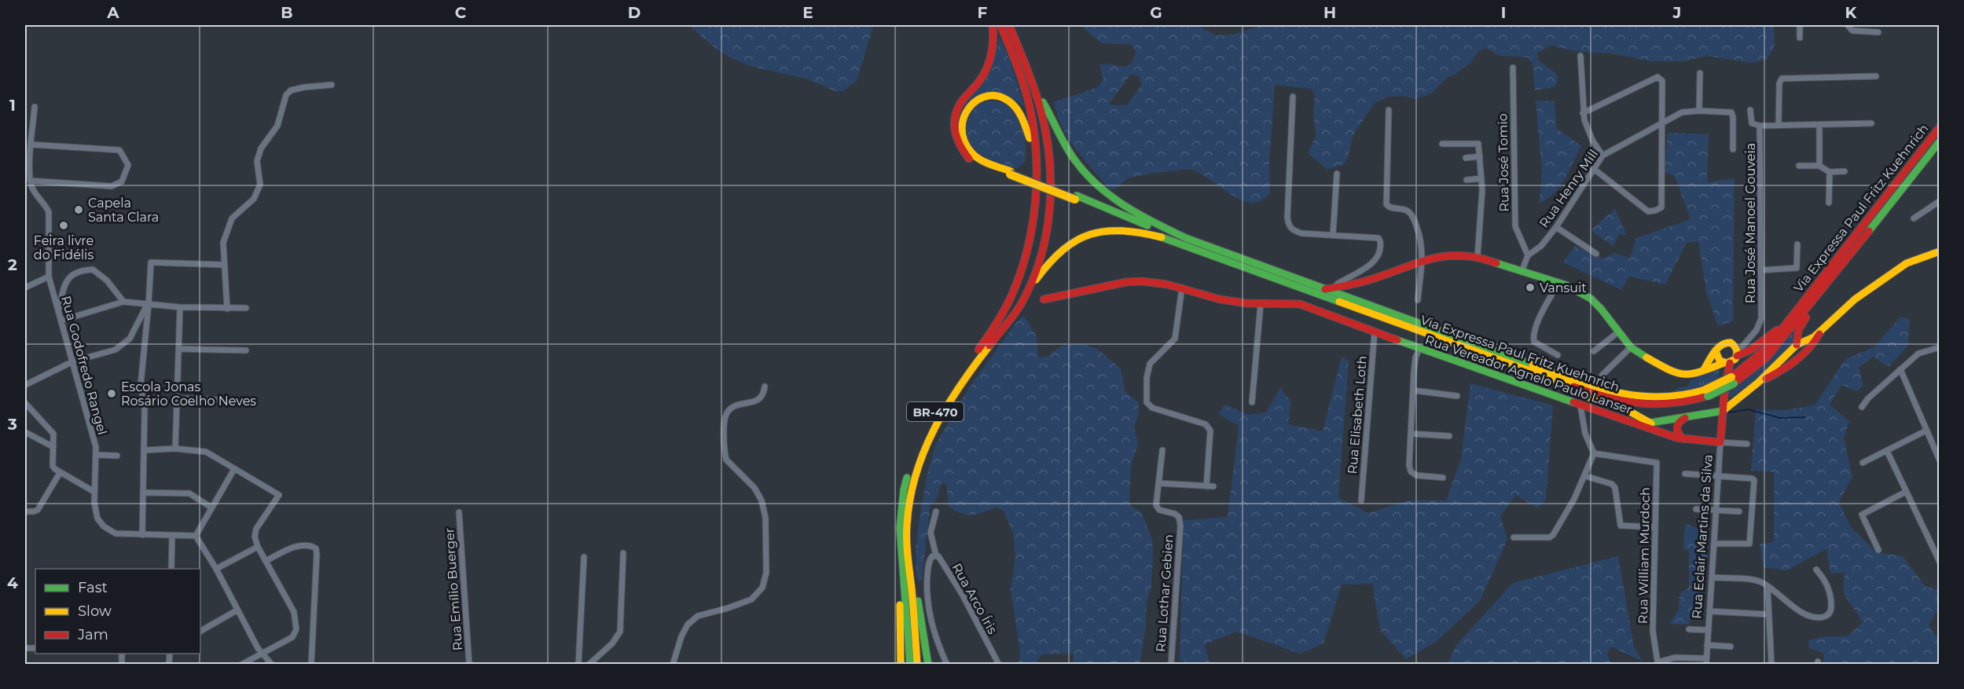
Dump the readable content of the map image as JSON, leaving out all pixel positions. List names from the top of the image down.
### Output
{
  "streets": {
    "main road": [
      "Via Expressa Paul Fritz Kuehnrich",
      "Rua Vereador Agnelo Paulo Lanser",
      "BR-470",
      "Rua Eclair Martins da Silva"
    ],
    "street": [
      "Rua José Tomio",
      "Rua Henry Mill",
      "Rua José Manoel Gouveia",
      "Rua Godofredo Rangel",
      "Rua Elisabeth Loth",
      "Rua William Murdoch",
      "Rua Emílio Buerger",
      "Rua Lothar Gebien",
      "Rua Arco Íris"
    ]
  },
  "crossings": [
    ["Rua José Tomio", "Rua Henry Mill"],
    ["Rua José Manoel Gouveia", "Rua Eclair Martins da Silva"],
    ["Rua Vereador Agnelo Paulo Lanser", "Rua Elisabeth Loth"],
    ["Rua Vereador Agnelo Paulo Lanser", "Rua Eclair Martins da Silva"],
    ["Rua Eclair Martins da Silva", "Rua William Murdoch"]
  ],
  "places": [
    "Capela Santa Clara",
    "Feira livre do Fidélis",
    "Vansuit",
    "Escola Jonas Rosário Coelho Neves"
  ],
  "legend": ["Fast", "Slow", "Jam"],
  "grid": {
    "columns": [
      "A",
      "B",
      "C",
      "D",
      "E",
      "F",
      "G",
      "H",
      "I",
      "J",
      "K"
    ],
    "rows": [
      "1",
      "2",
      "3",
      "4"
    ]
  }
}
